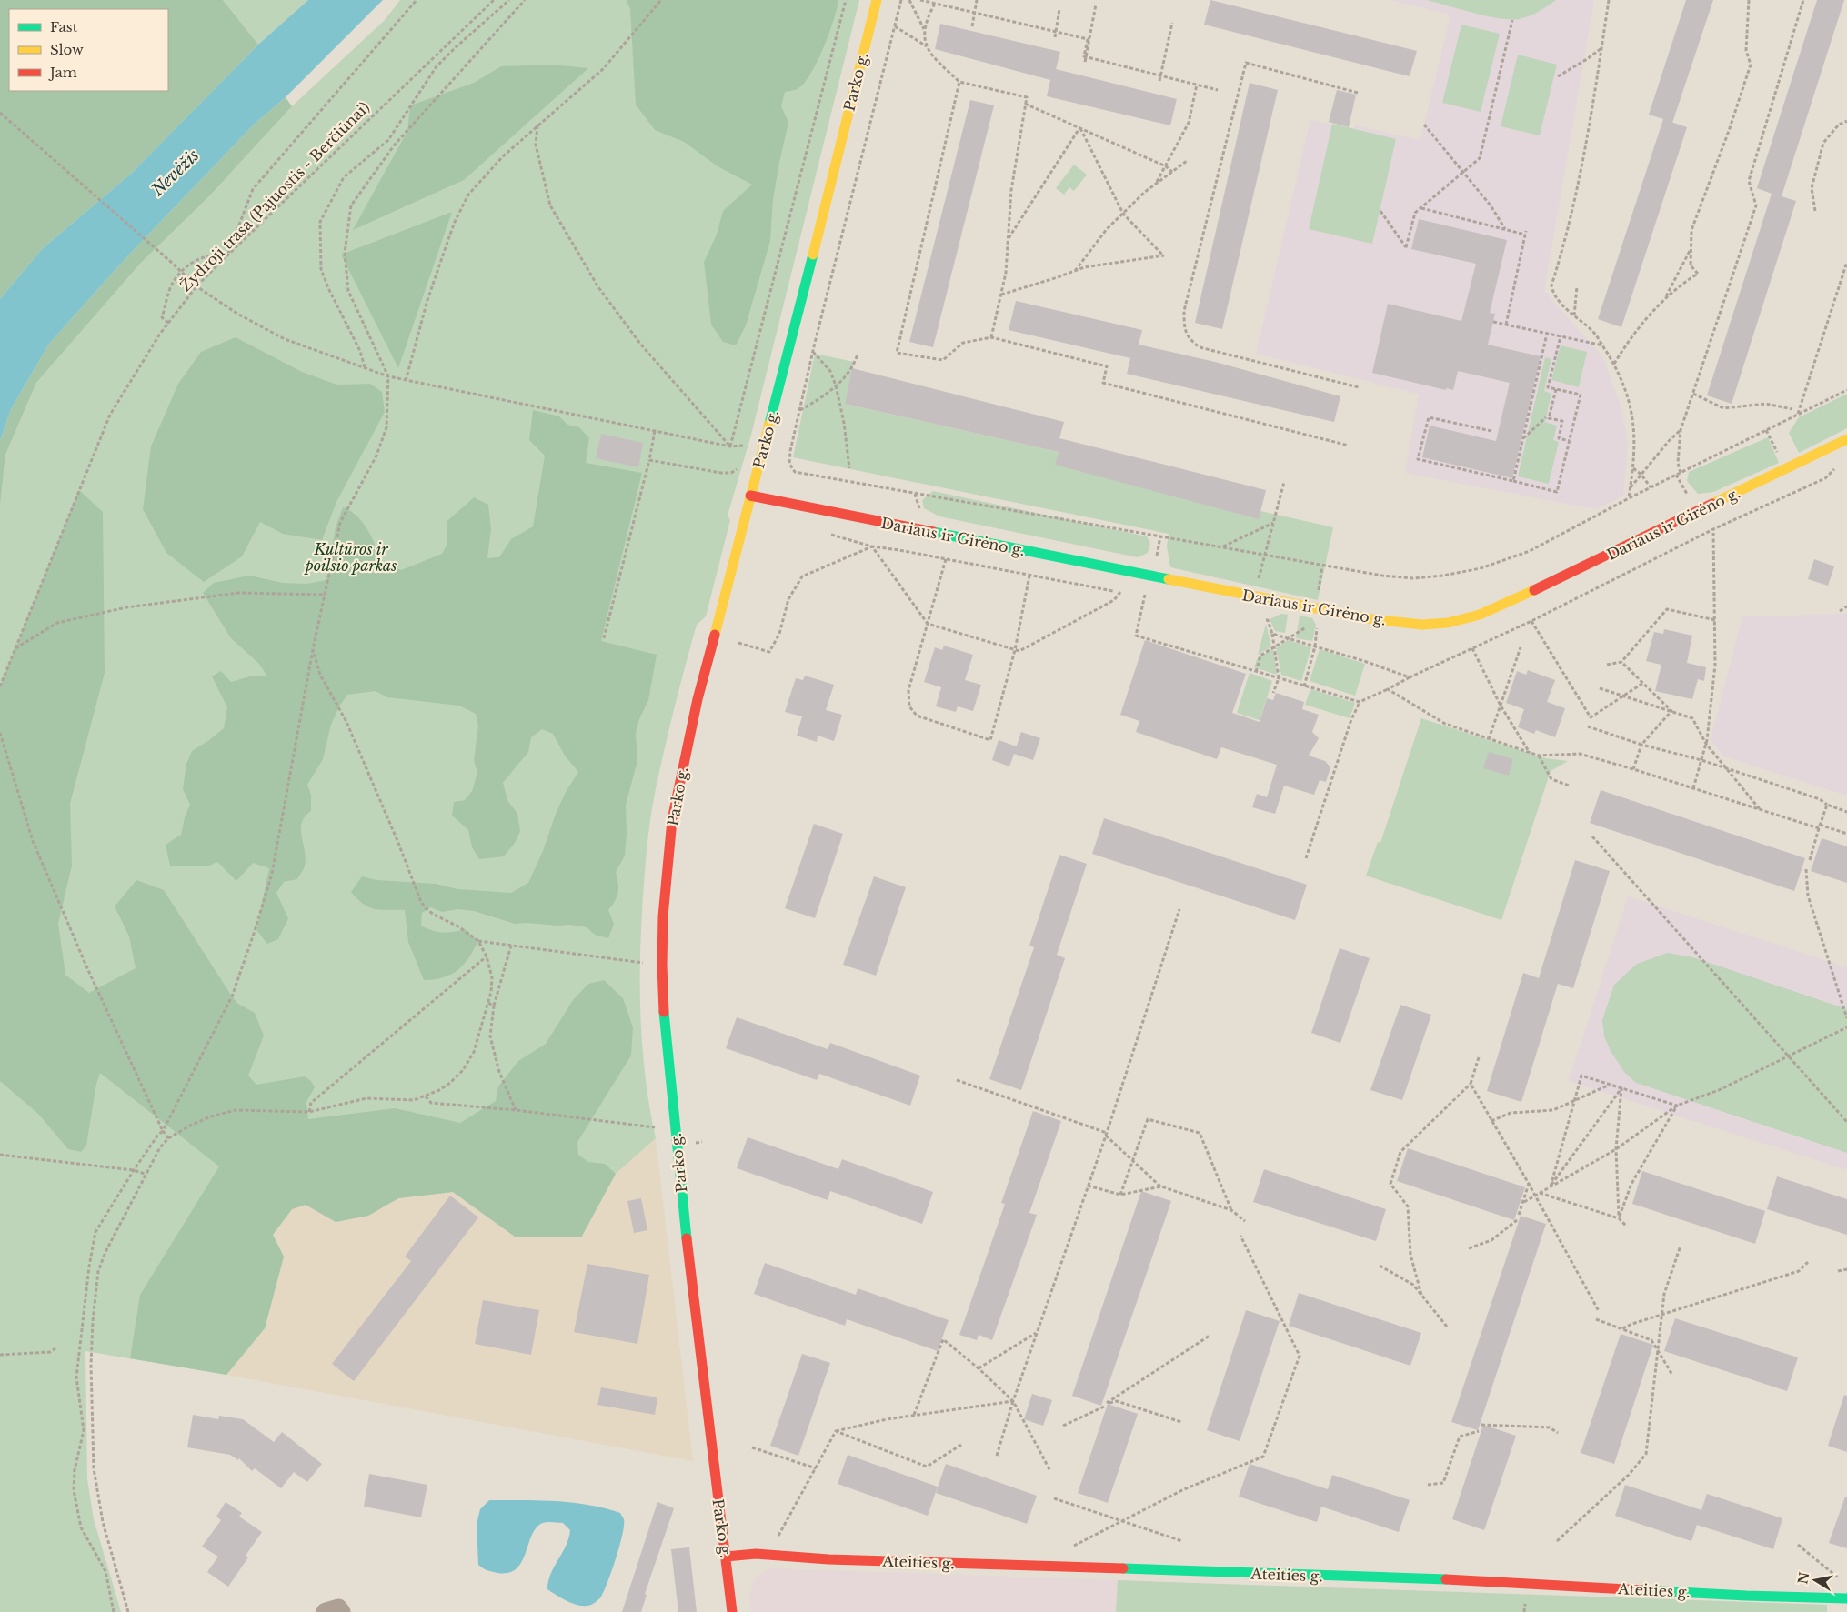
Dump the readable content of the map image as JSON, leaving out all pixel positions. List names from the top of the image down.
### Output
{
  "streets": {
    "street": ["Parko g.", "Dariaus ir Girėno g.", "Ateities g."],
    "path": ["Žydroji trasa (Pajuostis - Berčiūnai)"]
  },
  "crossings": [
    ["Parko g.", "Dariaus ir Girėno g."],
    ["Parko g.", "Ateities g."]
  ],
  "water": ["Nevėžis"],
  "parks": ["Kultūros ir poilsio parkas"],
  "legend": ["Fast", "Slow", "Jam"],
  "north": "left"
}
